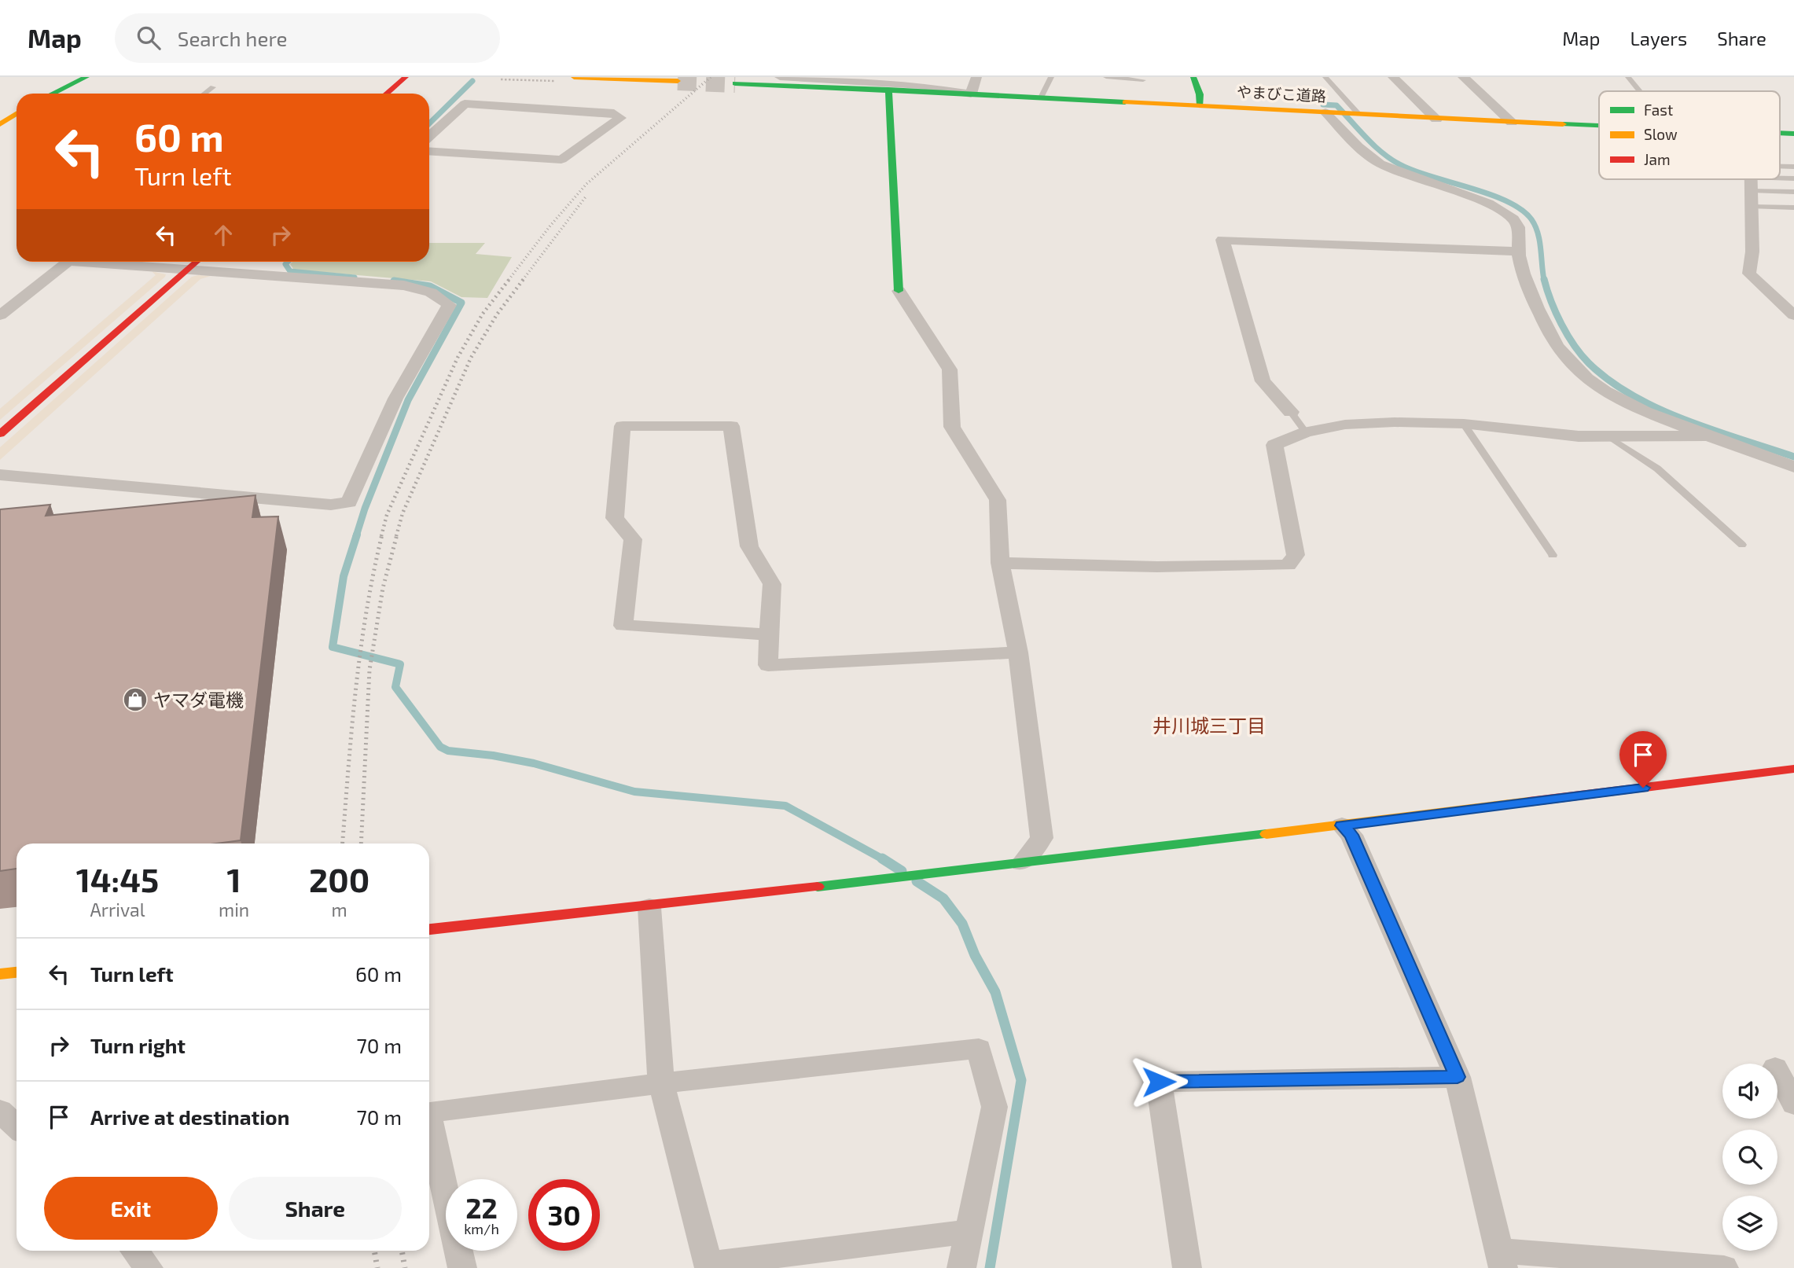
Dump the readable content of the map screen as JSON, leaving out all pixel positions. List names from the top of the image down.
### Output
{
  "streets": {
    "street": ["やまびこ道路"]
  },
  "districts": ["井川城三丁目"],
  "places": {
    "shop": ["ヤマダ電機"]
  },
  "legend": ["Fast", "Slow", "Jam"],
  "page": {
    "header": "Map",
    "search": "Search here",
    "nav": ["Map", "Layers", "Share"],
    "turn": ["60 m", "Turn left"],
    "eta": [
      "14:45",
      "Arrival",
      "1",
      "min",
      "200",
      "m"
    ],
    "list": [
      {
        "name": "Turn left",
        "value": "60 m"
      },
      {
        "name": "Turn right",
        "value": "70 m"
      },
      {
        "name": "Arrive at destination",
        "value": "70 m"
      }
    ],
    "buttons": ["Exit", "Share"],
    "speed": "22 km/h",
    "limit": "30"
  }
}
